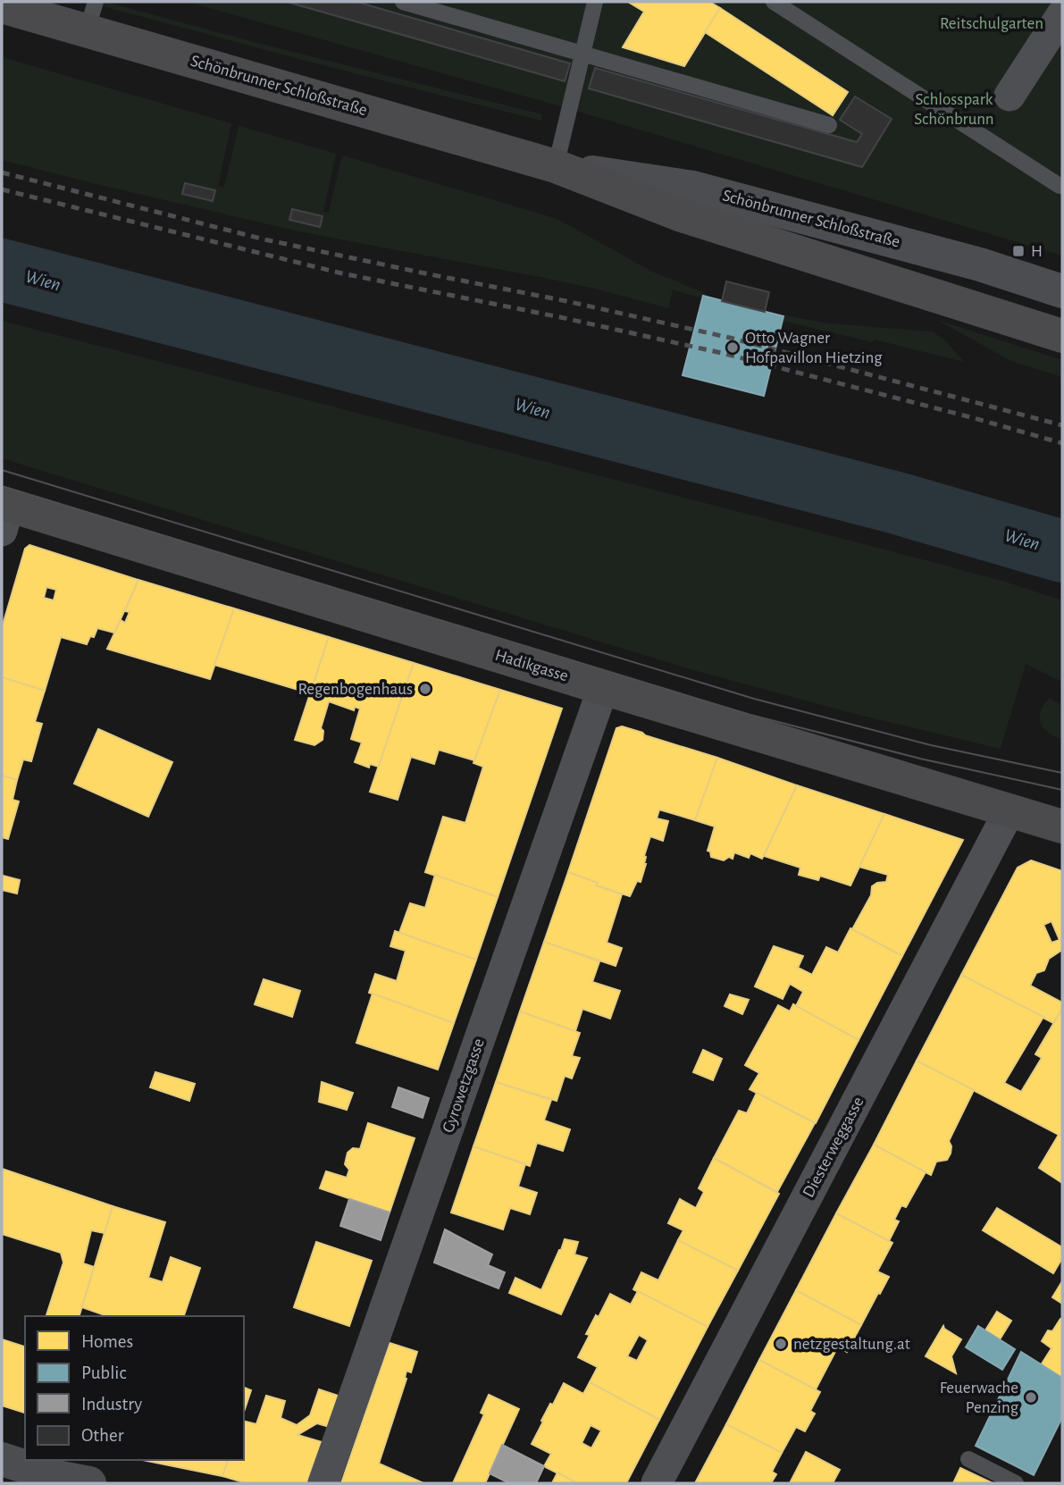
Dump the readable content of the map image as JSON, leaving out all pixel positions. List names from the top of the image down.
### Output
{
  "streets": {
    "main road": ["Schönbrunner Schloßstraße", "Hadikgasse"],
    "street": ["Gyrowetzgasse", "Diesterweggasse"]
  },
  "crossings": [
    ["Hadikgasse", "Gyrowetzgasse"],
    ["Hadikgasse", "Diesterweggasse"]
  ],
  "water": ["Wien"],
  "parks": ["Reitschulgarten", "Schlosspark Schönbrunn"],
  "places": {
    "transit": ["H"],
    "other": [
      "Otto Wagner Hofpavillon Hietzing",
      "Regenbogenhaus",
      "netzgestaltung.at",
      "Feuerwache Penzing"
    ]
  },
  "legend": [
    "Homes",
    "Public",
    "Industry",
    "Other"
  ]
}
